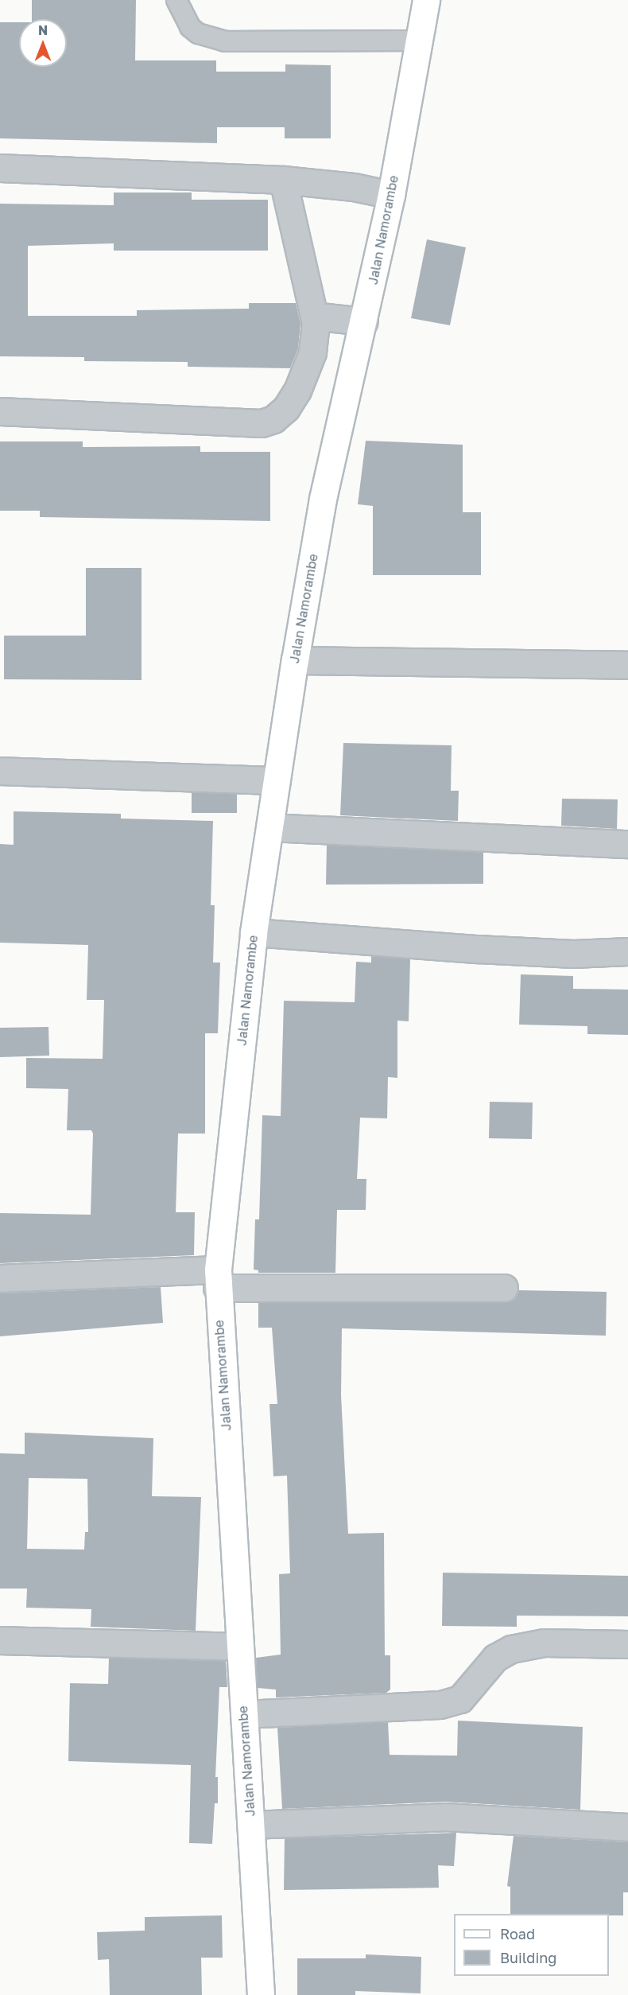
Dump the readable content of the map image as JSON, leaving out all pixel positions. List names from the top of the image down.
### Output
{
  "streets": {
    "main road": ["Jalan Namorambe"]
  },
  "legend": ["Road", "Building"],
  "north": "top"
}
